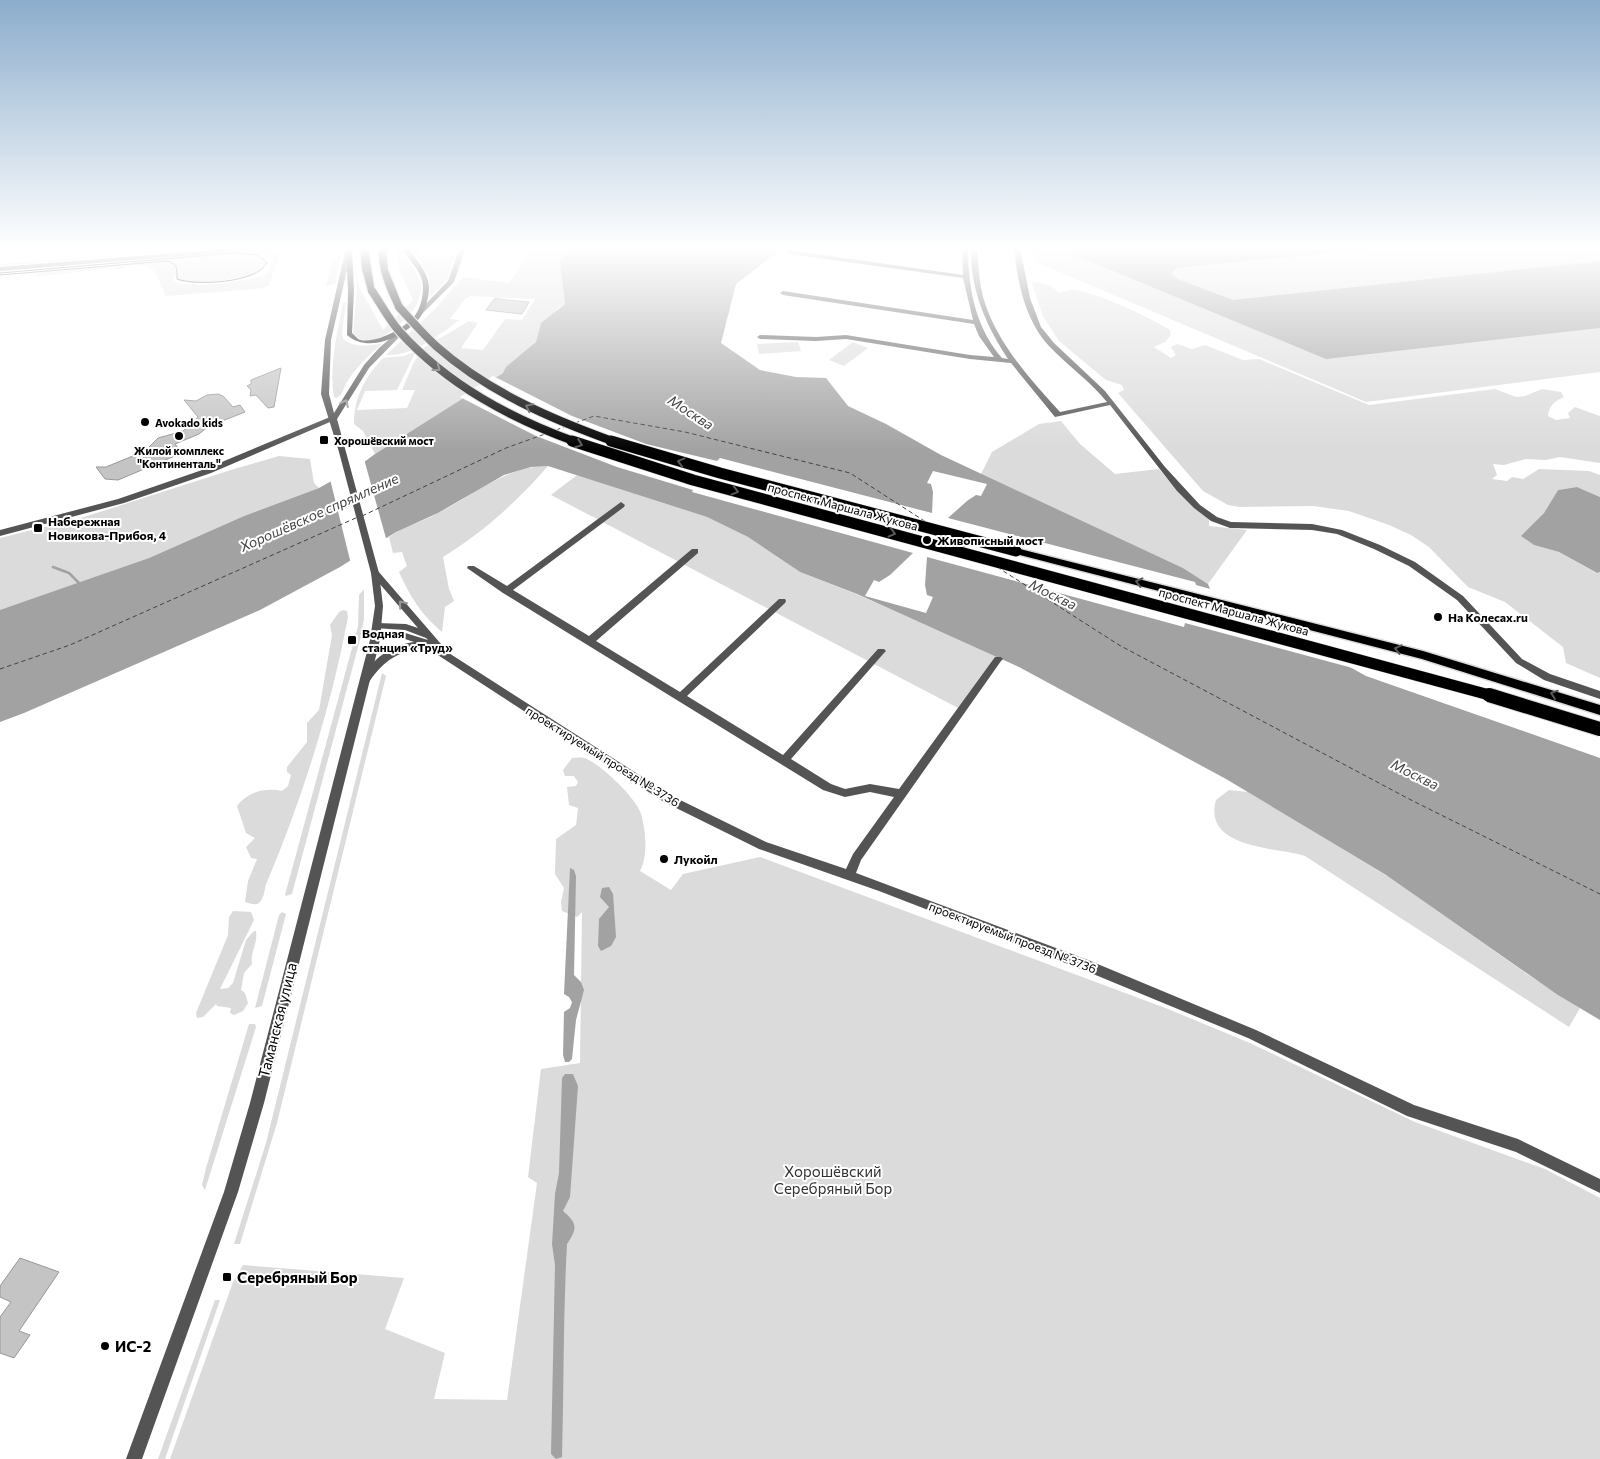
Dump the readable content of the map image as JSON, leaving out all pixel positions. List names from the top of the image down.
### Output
{
  "streets": {
    "main road": ["проспект Маршала Жукова"],
    "street": ["проектируемый проезд № 3736", "Таманская улица"]
  },
  "water": ["Москва", "Хорошёвское спрямление"],
  "parks": ["Хорошёвский Серебряный Бор"],
  "places": {
    "other": [
      "Avokado kids",
      "Жилой комплекс \"Континенталь\"",
      "Живописный мост",
      "На Колесах.ru",
      "Лукойл",
      "ИС-2"
    ],
    "transit": [
      "Хорошёвский мост",
      "Набережная Новикова-Прибоя, 4",
      "Водная станция «Труд»",
      "Серебряный Бор"
    ]
  }
}
